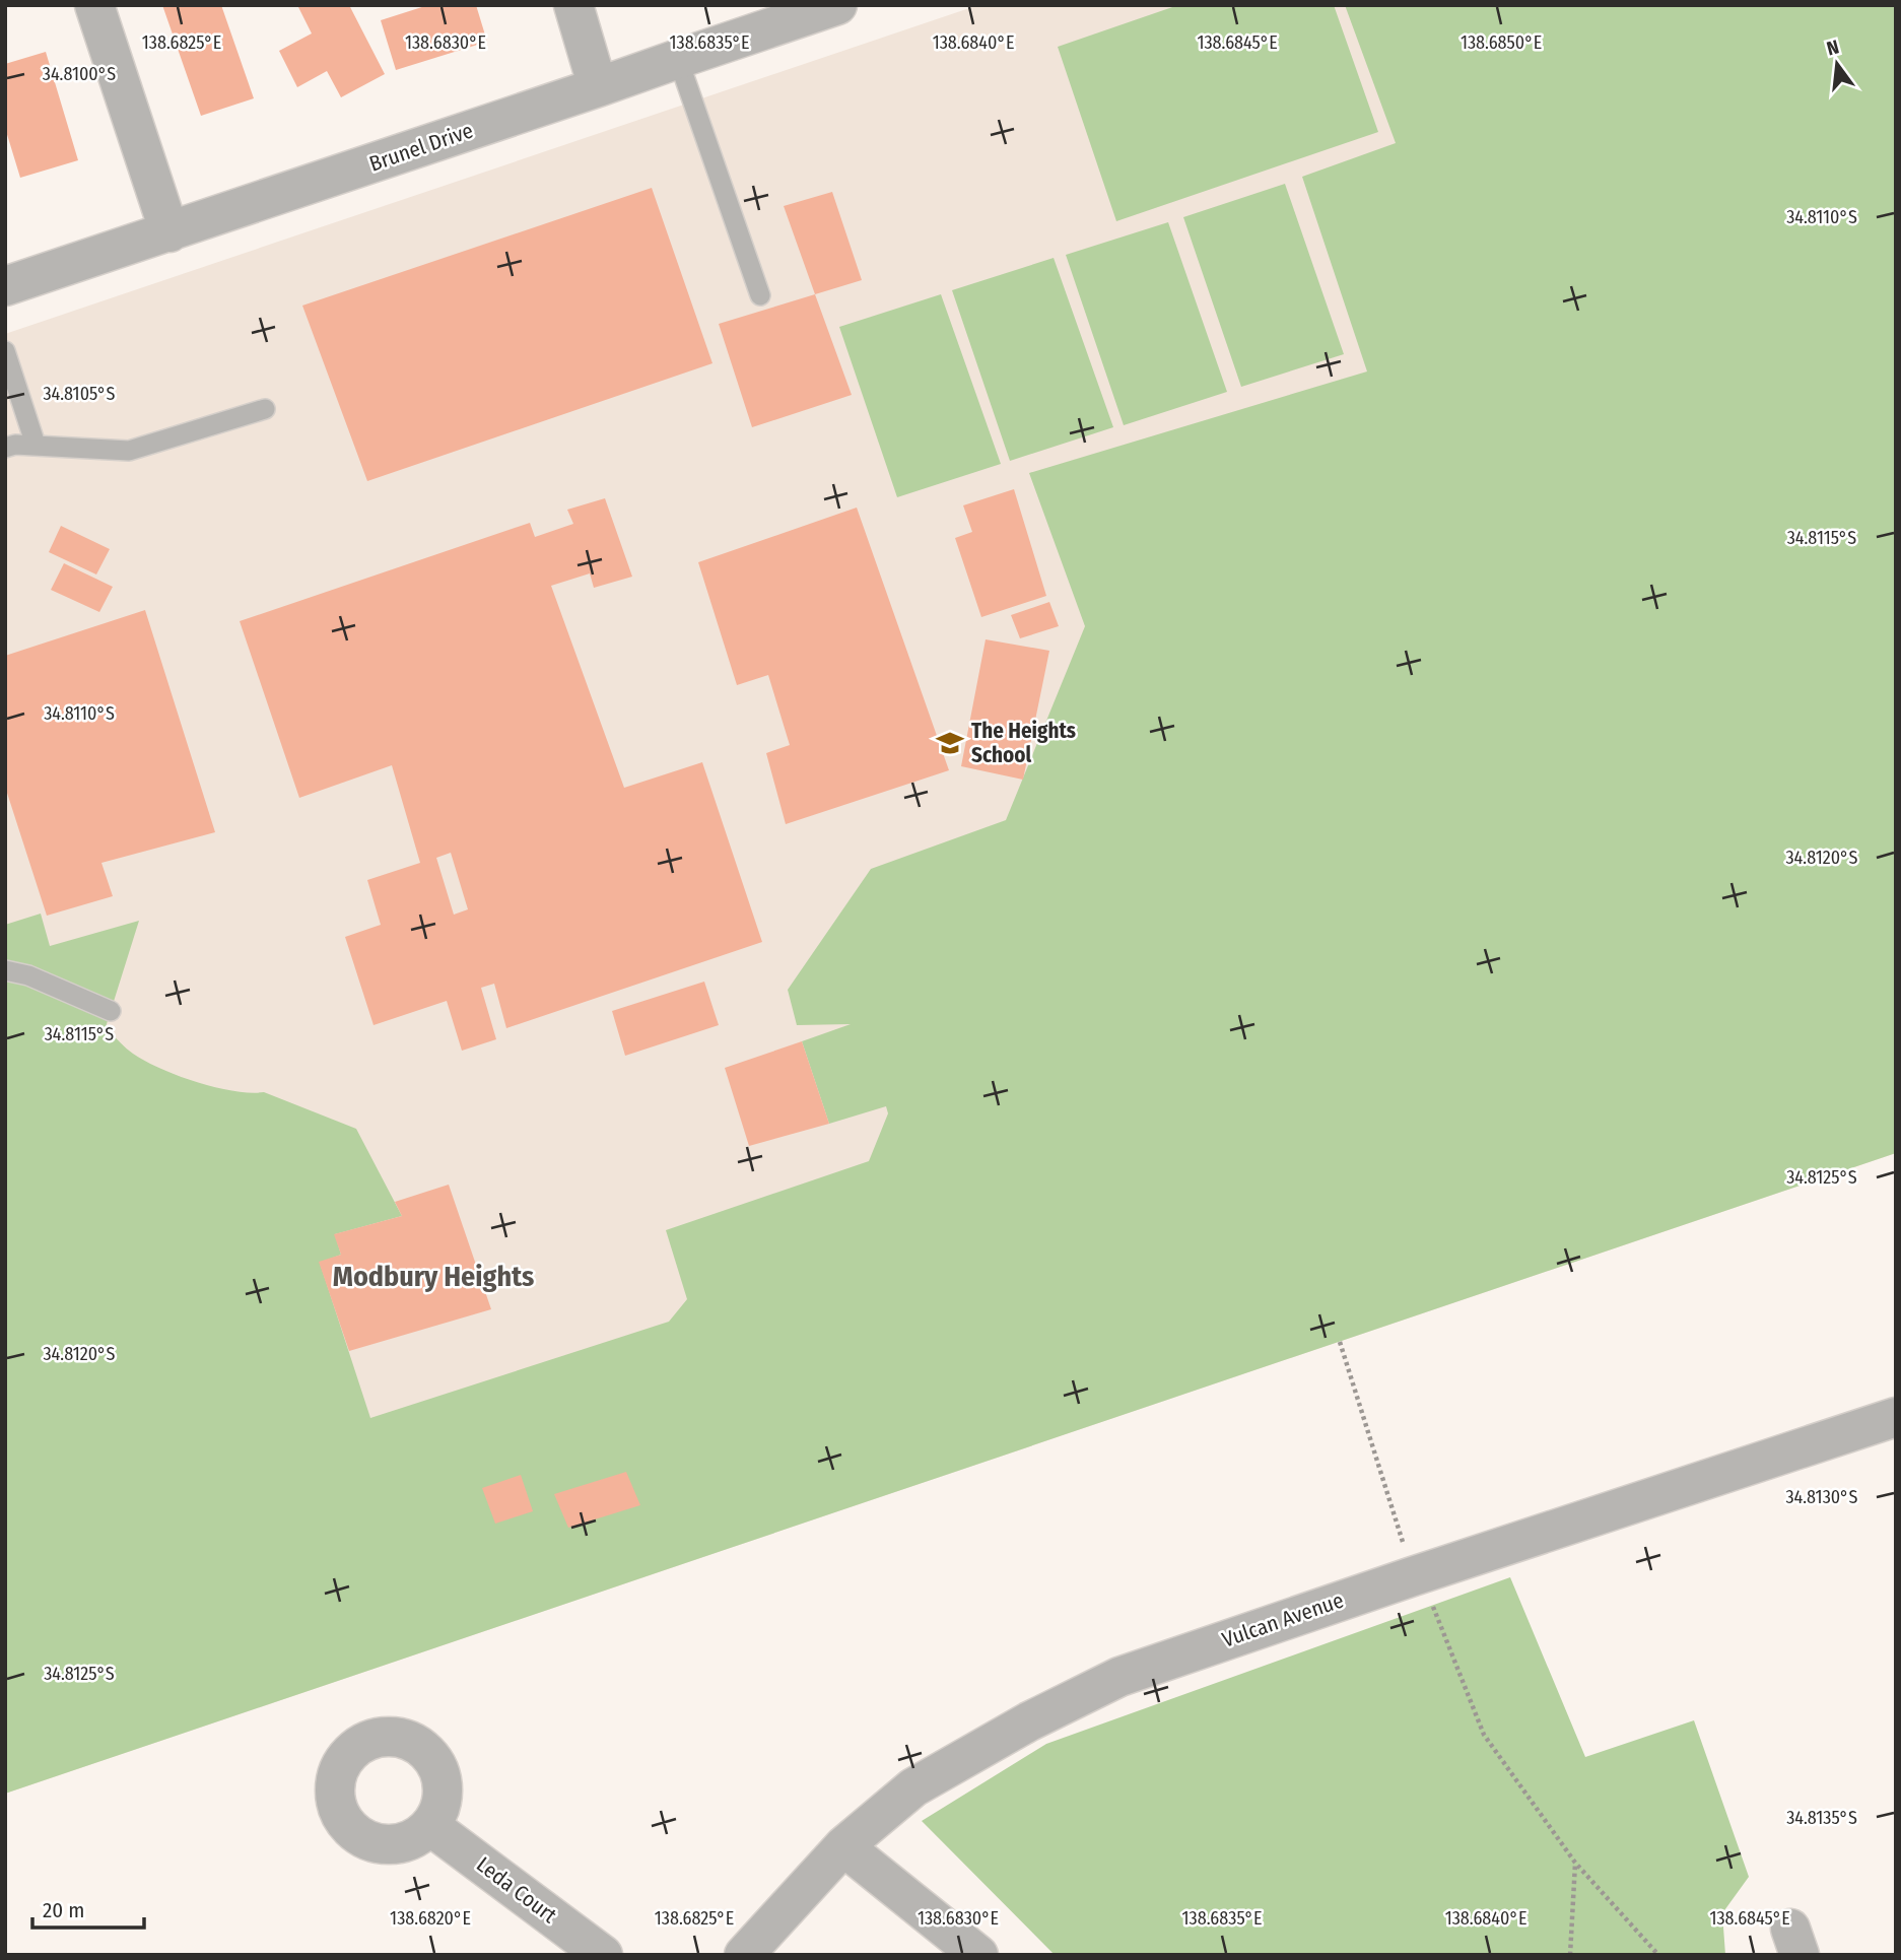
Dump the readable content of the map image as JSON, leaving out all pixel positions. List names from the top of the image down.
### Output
{
  "streets": {
    "street": ["Brunel Drive", "Vulcan Avenue", "Leda Court"]
  },
  "districts": ["Modbury Heights"],
  "places": {
    "school or university": ["The Heights School"]
  },
  "scale_bar": "20 m",
  "north": "top",
  "coordinates": [
    "138.6825°E",
    "138.6830°E",
    "138.6835°E",
    "138.6840°E",
    "138.6845°E",
    "138.6850°E",
    "34.8100°S",
    "34.8110°S",
    "34.8105°S",
    "34.8115°S",
    "34.8120°S",
    "34.8125°S",
    "34.8130°S",
    "34.8135°S",
    "138.6820°E"
  ]
}
